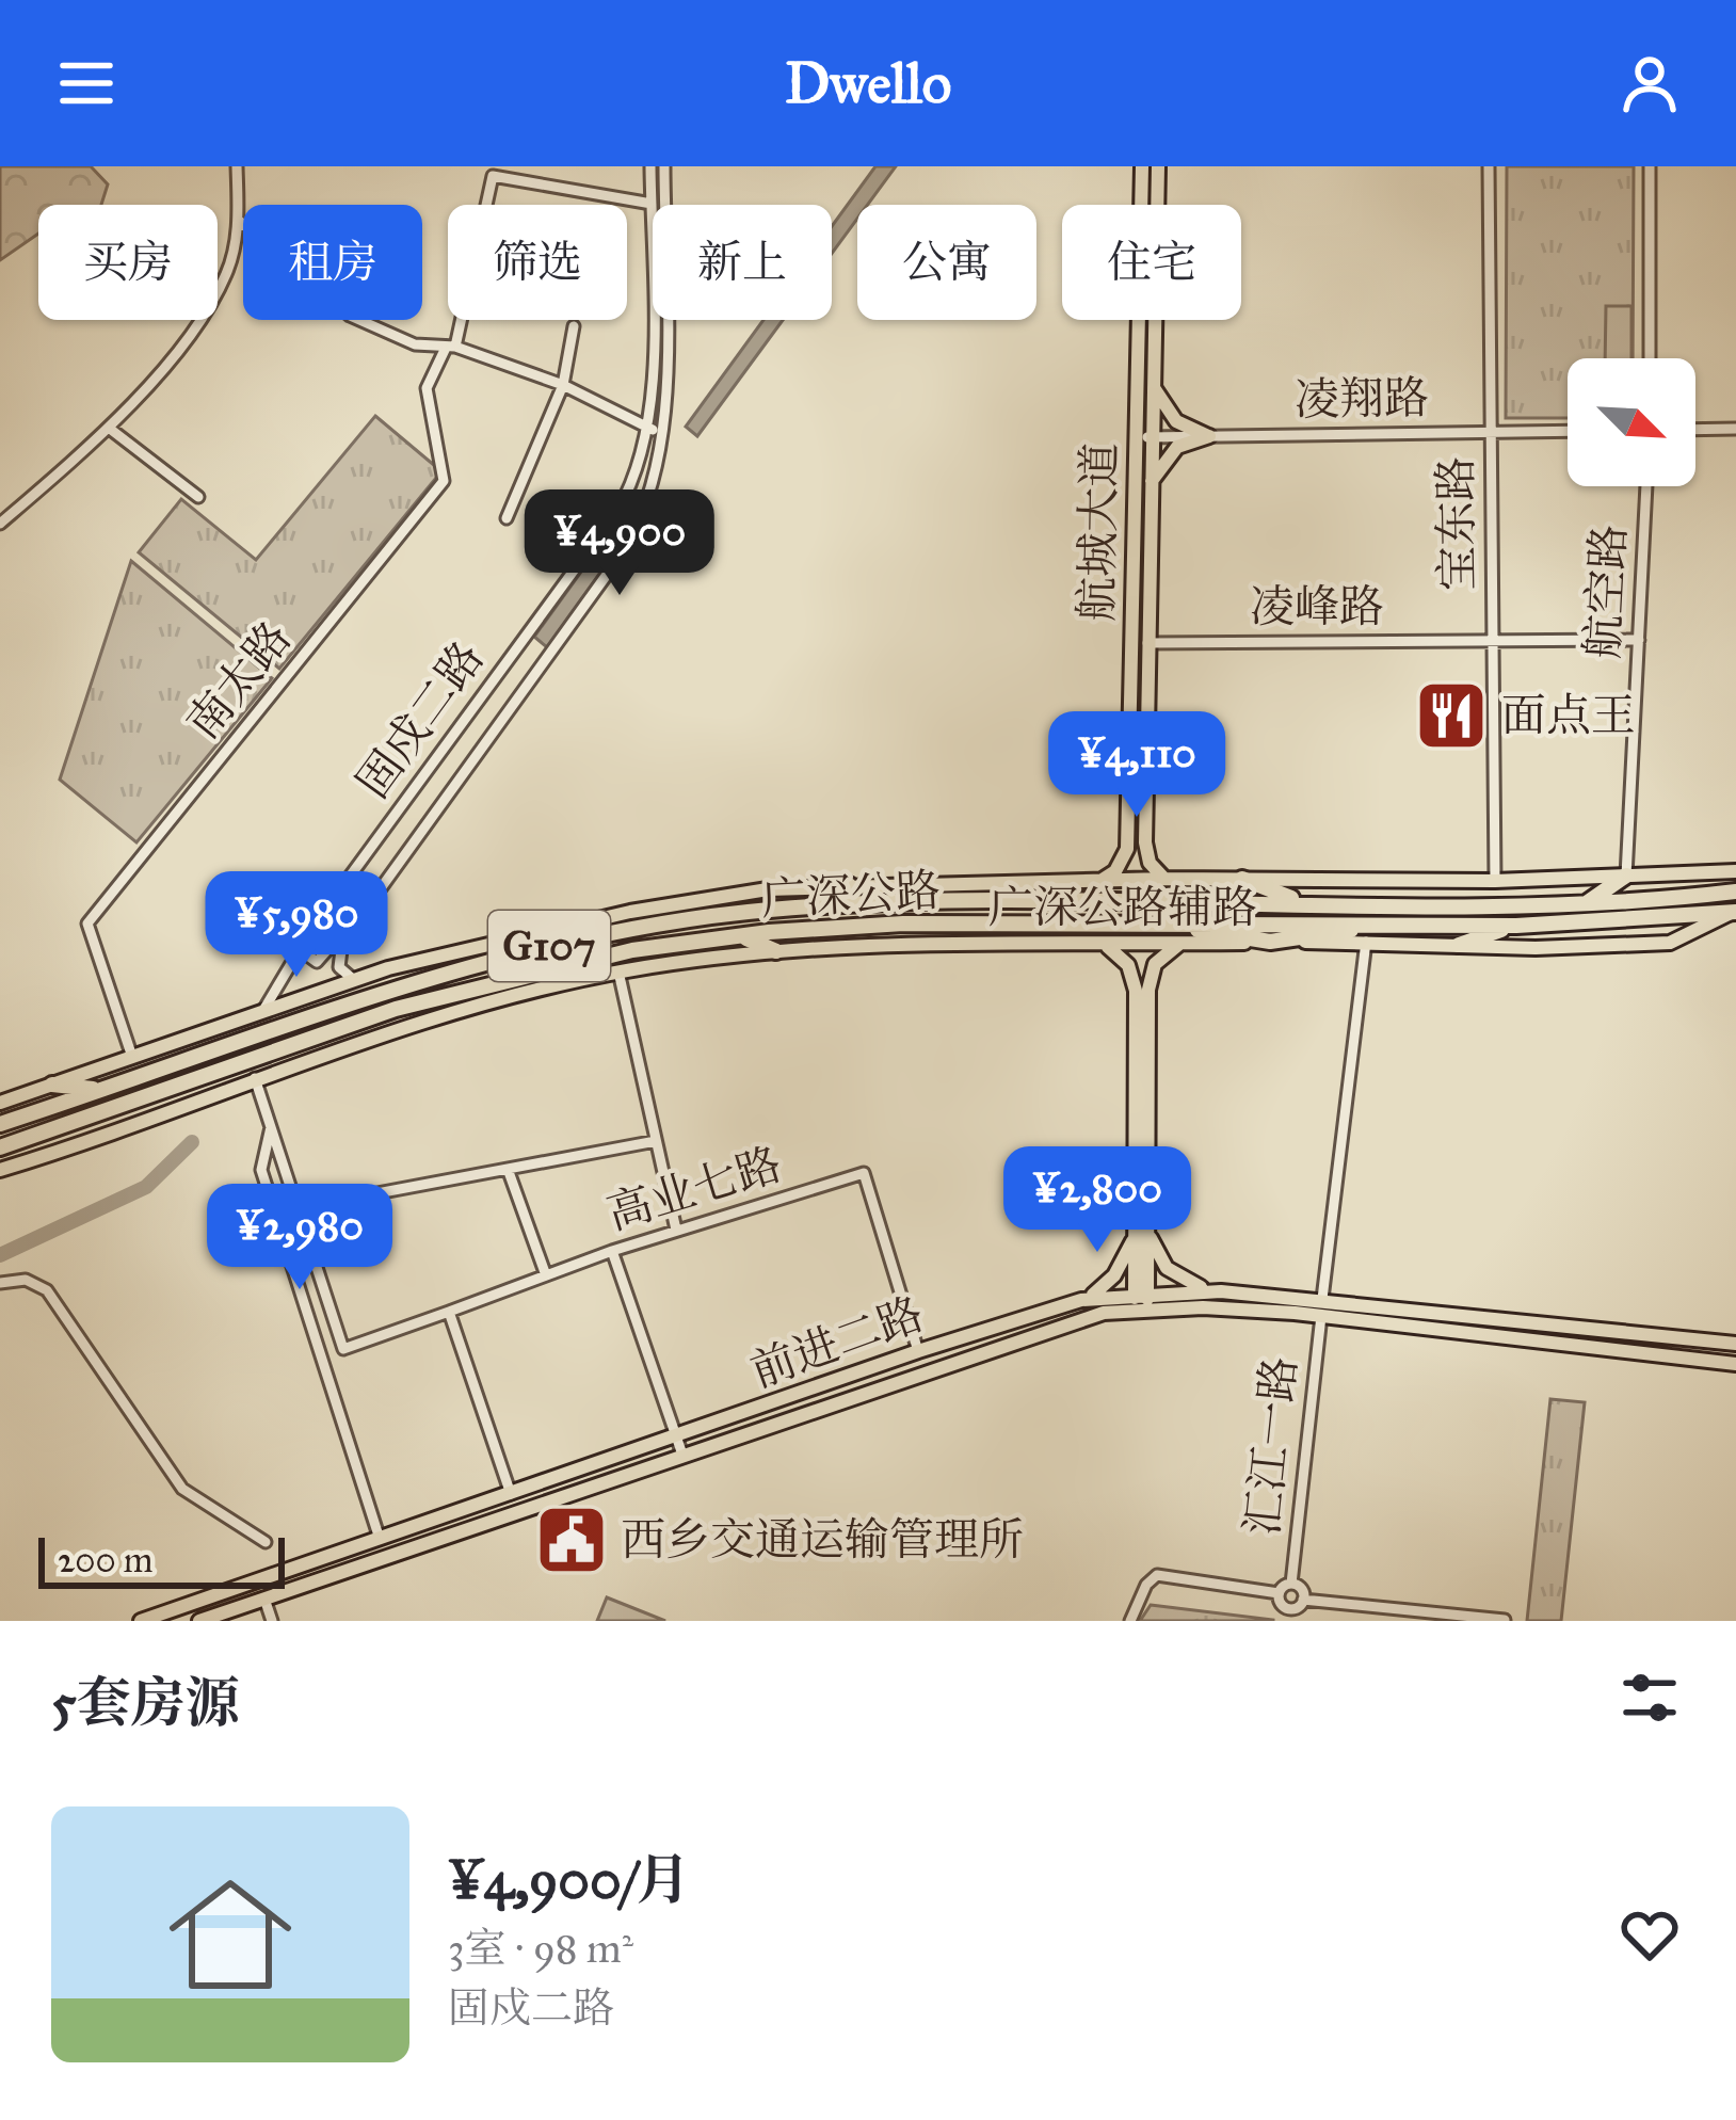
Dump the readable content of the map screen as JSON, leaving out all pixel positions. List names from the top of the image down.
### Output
{
  "streets": {
    "highway": ["广深公路", "G107"],
    "main road": ["航城大道", "广深公路辅路", "前进二路"],
    "street": [
      "凌翔路",
      "宝东路",
      "航空路",
      "凌峰路",
      "南太路",
      "固戍二路",
      "高业七路",
      "汇江一路"
    ]
  },
  "crossings": [
    ["凌翔路", "宝东路"],
    ["凌翔路", "航城大道"],
    ["宝东路", "凌峰路"],
    ["宝东路", "广深公路辅路"],
    ["航城大道", "凌峰路"],
    ["航城大道", "广深公路辅路"],
    ["航空路", "凌峰路"],
    ["航空路", "广深公路辅路"],
    ["南太路", "广深公路辅路"],
    ["固戍二路", "广深公路辅路"],
    ["广深公路", "广深公路辅路"],
    ["高业七路", "前进二路"],
    ["前进二路", "汇江一路"]
  ],
  "places": {
    "restaurant": ["面点王"],
    "public building": ["西乡交通运输管理所"]
  },
  "scale_bar": "200 m",
  "north": "bottom right",
  "page": {
    "header": "Dwello",
    "chip": [
      "买房",
      "租房",
      "筛选",
      "新上",
      "公寓",
      "住宅"
    ],
    "price": [
      "¥4,900",
      "¥4,110",
      "¥5,980",
      "¥2,800",
      "¥2,980"
    ],
    "scale": "200 m",
    "heading": "5套房源",
    "list": [
      {
        "name": "¥4,900/月",
        "note": "3室 · 98 m² · 固戍二路"
      }
    ]
  }
}
